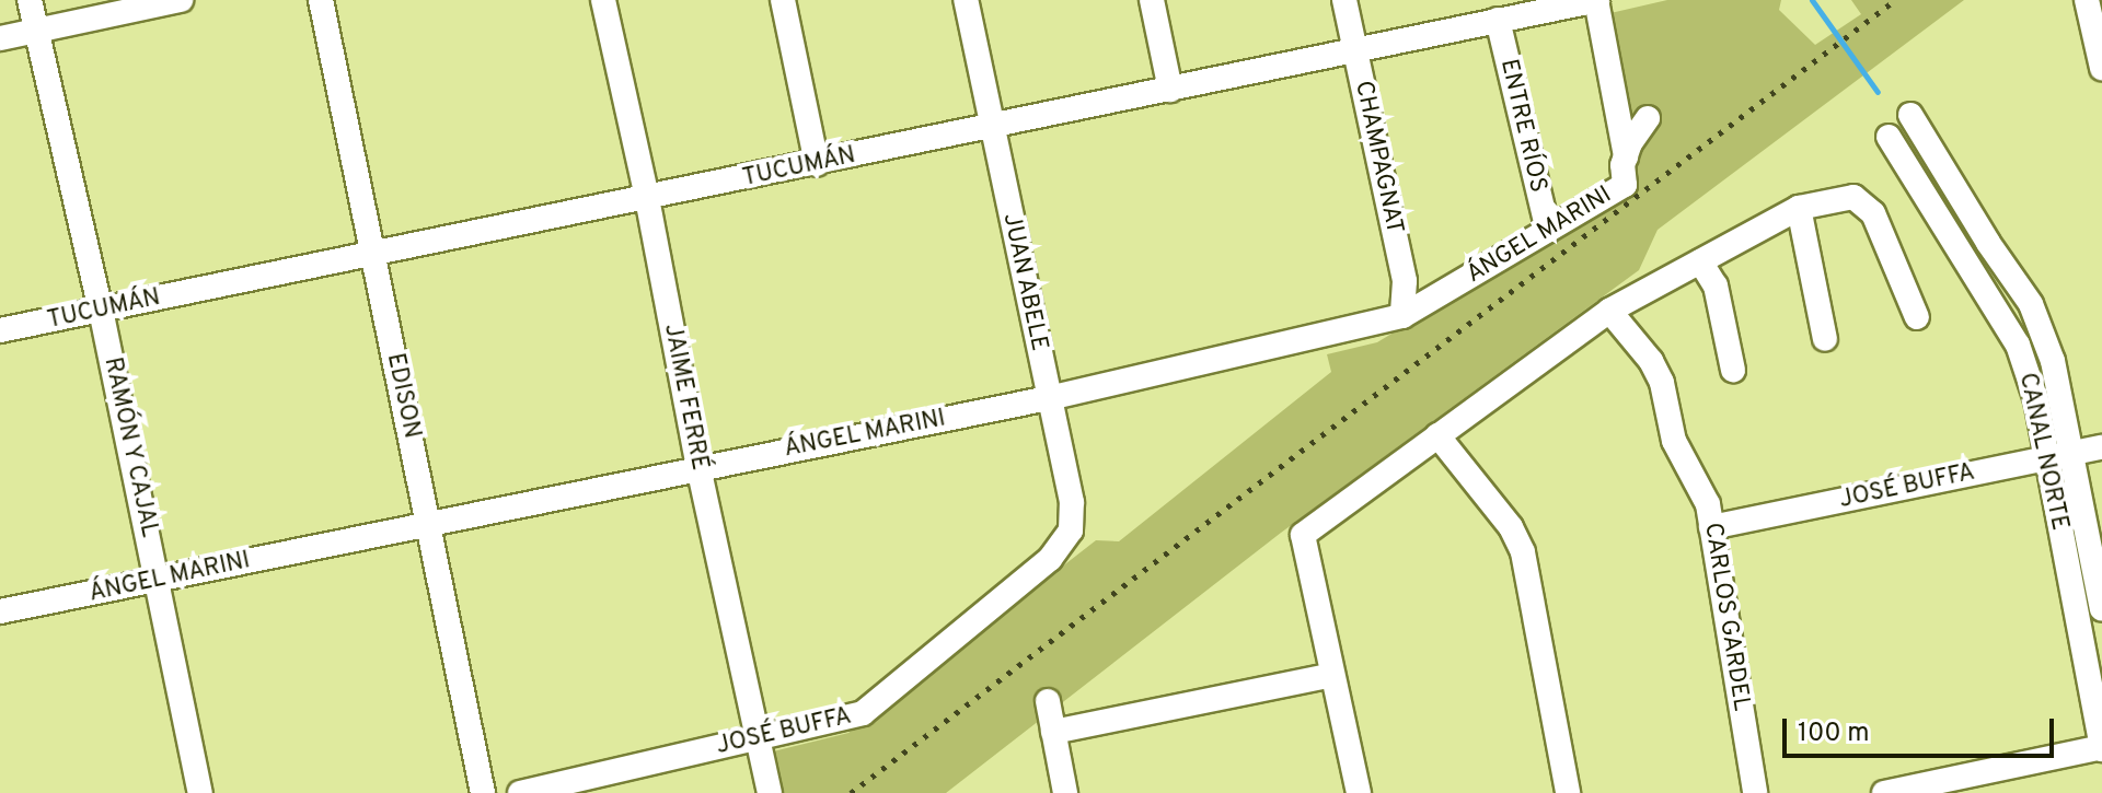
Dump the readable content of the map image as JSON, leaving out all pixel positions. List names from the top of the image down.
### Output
{
  "streets": {
    "street": [
      "ENTRE RÍOS",
      "CHAMPAGNAT",
      "TUCUMÁN",
      "ÁNGEL MARINI",
      "JUAN ABELE",
      "EDISON",
      "JAIME FERRÉ",
      "RAMÓN Y CAJAL",
      "CANAL NORTE",
      "JOSÉ BUFFA",
      "CARLOS GARDEL"
    ]
  },
  "crossings": [
    ["ENTRE RÍOS", "TUCUMÁN"],
    ["ENTRE RÍOS", "ÁNGEL MARINI"],
    ["CHAMPAGNAT", "TUCUMÁN"],
    ["CHAMPAGNAT", "ÁNGEL MARINI"],
    ["TUCUMÁN", "JUAN ABELE"],
    ["TUCUMÁN", "EDISON"],
    ["TUCUMÁN", "JAIME FERRÉ"],
    ["TUCUMÁN", "RAMÓN Y CAJAL"],
    ["ÁNGEL MARINI", "JUAN ABELE"],
    ["ÁNGEL MARINI", "EDISON"],
    ["ÁNGEL MARINI", "JAIME FERRÉ"],
    ["ÁNGEL MARINI", "RAMÓN Y CAJAL"],
    ["JUAN ABELE", "JOSÉ BUFFA"],
    ["JAIME FERRÉ", "JOSÉ BUFFA"],
    ["CANAL NORTE", "JOSÉ BUFFA"],
    ["JOSÉ BUFFA", "CARLOS GARDEL"]
  ],
  "scale_bar": "100 m"
}
